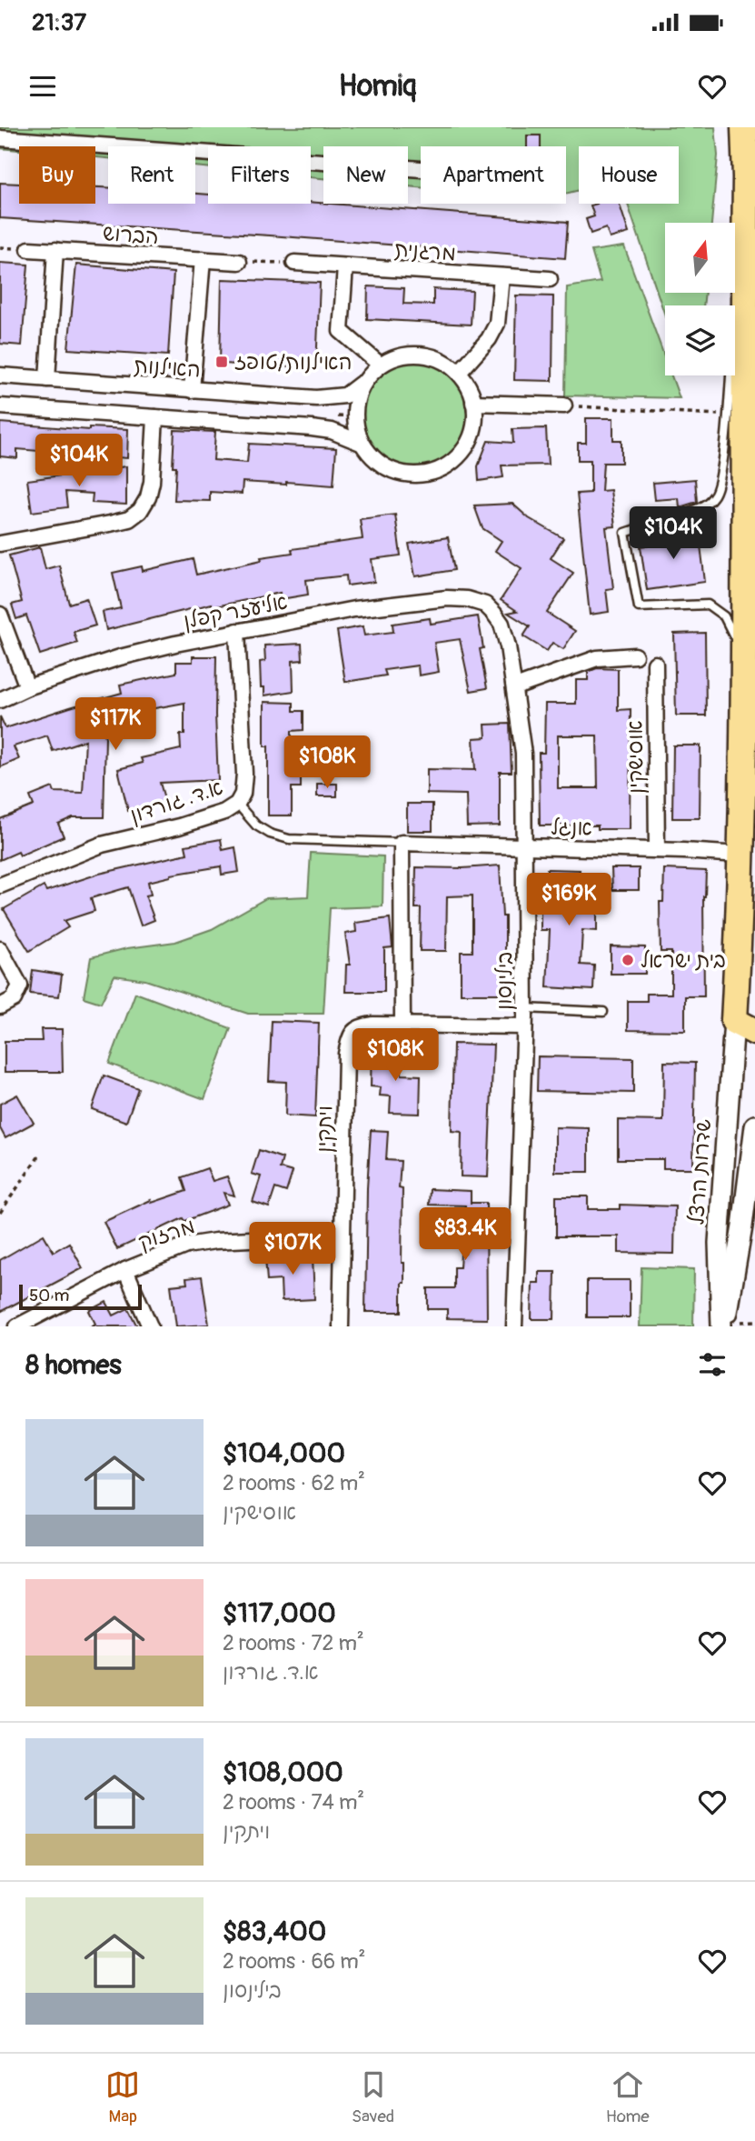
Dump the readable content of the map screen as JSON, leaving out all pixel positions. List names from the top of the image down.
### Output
{
  "streets": {
    "main road": ["שדרות הרצל"],
    "street": [
      "הברוש",
      "מרגנית",
      "האילנות",
      "אליעזר קפלן",
      "אוסישקין",
      "א.ד. גורדון",
      "אנגל",
      "בילינסון",
      "ויתקין",
      "מרזוק"
    ]
  },
  "crossings": [
    ["אליעזר קפלן", "א.ד. גורדון"],
    ["אליעזר קפלן", "בילינסון"],
    ["אוסישקין", "אנגל"],
    ["א.ד. גורדון", "אנגל"],
    ["אנגל", "בילינסון"],
    ["בילינסון", "ויתקין"],
    ["ויתקין", "מרזוק"]
  ],
  "places": {
    "transit": ["האילנות/טופז"],
    "other": ["בית ישראל"]
  },
  "scale_bar": "50 m",
  "north": "top",
  "page": {
    "status": "21:37",
    "header": "Homiq",
    "chip": [
      "Buy",
      "Rent",
      "Filters",
      "New",
      "Apartment",
      "House"
    ],
    "price": [
      "$104K",
      "$104K",
      "$117K",
      "$108K",
      "$169K",
      "$108K",
      "$83.4K",
      "$107K"
    ],
    "scale": "50 m",
    "heading": "8 homes",
    "list": [
      {
        "name": "$104,000",
        "note": "2 rooms · 62 m² · אוסישקין"
      },
      {
        "name": "$117,000",
        "note": "2 rooms · 72 m² · א.ד. גורדון"
      },
      {
        "name": "$108,000",
        "note": "2 rooms · 74 m² · ויתקין"
      },
      {
        "name": "$83,400",
        "note": "2 rooms · 66 m² · בילינסון"
      }
    ],
    "tabs": ["Map", "Saved", "Home"]
  }
}
